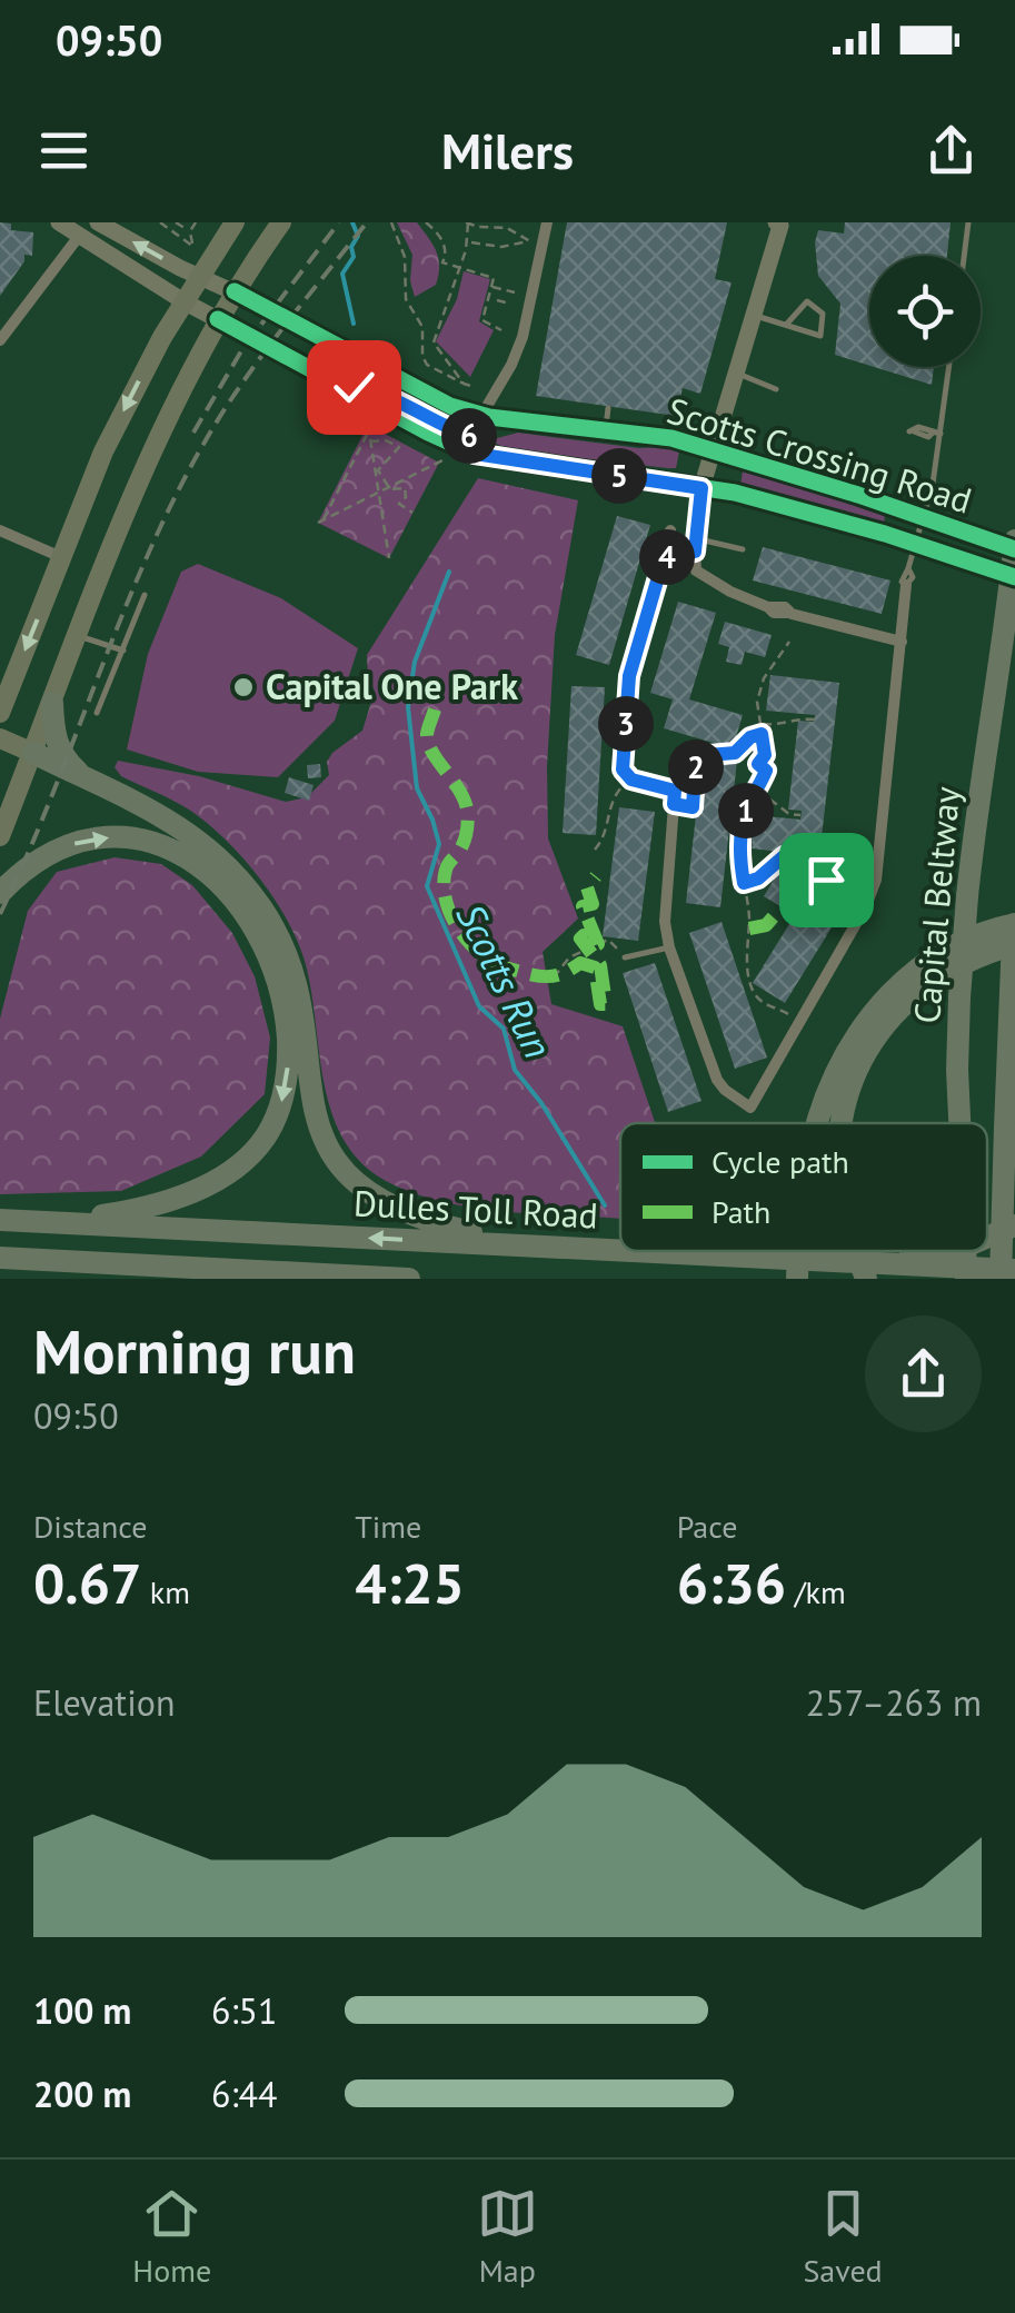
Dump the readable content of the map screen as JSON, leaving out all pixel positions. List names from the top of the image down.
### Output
{
  "streets": {
    "highway": ["Capital Beltway", "Dulles Toll Road"],
    "main road": ["Scotts Crossing Road"]
  },
  "crossings": [
    ["Scotts Crossing Road", "Capital Beltway"]
  ],
  "water": ["Scotts Run"],
  "places": ["Capital One Park"],
  "legend": ["Cycle path", "Path"],
  "page": {
    "status": "09:50",
    "header": "Milers",
    "pins": [
      "6",
      "5",
      "4",
      "3",
      "2",
      "1"
    ],
    "heading": ["Morning run", "09:50"],
    "stats": [
      ["Distance", "0.67 km"],
      ["Time", "4:25"],
      ["Pace", "6:36 /km"]
    ],
    "chart": ["Elevation", "257–263 m"],
    "list": [
      {
        "name": "100 m",
        "note": "6:51"
      },
      {
        "name": "200 m",
        "note": "6:44"
      }
    ],
    "tabs": ["Home", "Map", "Saved"]
  }
}
